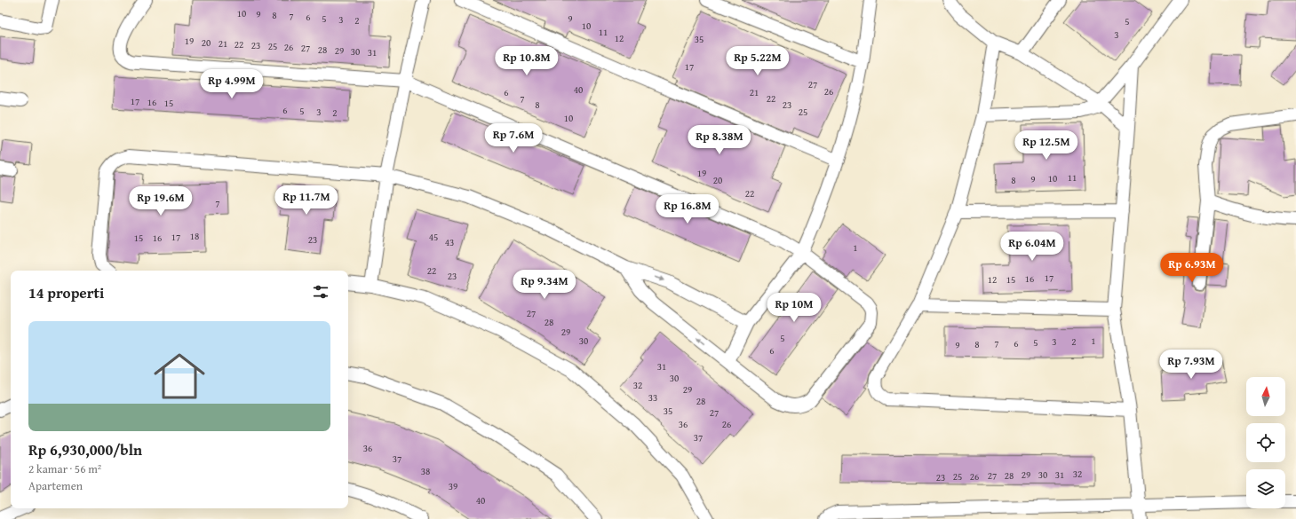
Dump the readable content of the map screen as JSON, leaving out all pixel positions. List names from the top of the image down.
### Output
{
  "house_numbers": [
    "10",
    "9",
    "8",
    "7",
    "6",
    "5",
    "9",
    "3",
    "2",
    "5",
    "10",
    "11",
    "3",
    "12",
    "35",
    "19",
    "20",
    "21",
    "22",
    "23",
    "25",
    "26",
    "27",
    "28",
    "29",
    "30",
    "31",
    "17",
    "27",
    "40",
    "26",
    "6",
    "21",
    "7",
    "22",
    "17",
    "16",
    "15",
    "8",
    "23",
    "6",
    "5",
    "3",
    "25",
    "2",
    "10",
    "19",
    "11",
    "10",
    "9",
    "20",
    "8",
    "22",
    "7",
    "18",
    "17",
    "45",
    "15",
    "16",
    "23",
    "43",
    "1",
    "22",
    "23",
    "17",
    "16",
    "12",
    "15",
    "27",
    "28",
    "29",
    "5",
    "30",
    "1",
    "3",
    "2",
    "5",
    "7",
    "6",
    "8",
    "9",
    "6",
    "31",
    "30",
    "32",
    "29",
    "33",
    "28",
    "35",
    "27",
    "36",
    "26",
    "37",
    "36",
    "37",
    "38",
    "32",
    "29",
    "30",
    "31",
    "27",
    "28",
    "25",
    "26",
    "23",
    "39",
    "40"
  ],
  "north": "top",
  "page": {
    "price": [
      "Rp 10.8M",
      "Rp 5.22M",
      "Rp 4.99M",
      "Rp 7.6M",
      "Rp 8.38M",
      "Rp 12.5M",
      "Rp 11.7M",
      "Rp 19.6M",
      "Rp 16.8M",
      "Rp 6.04M",
      "Rp 6.93M",
      "Rp 9.34M",
      "Rp 10M",
      "Rp 7.93M"
    ],
    "heading": "14 properti",
    "list": [
      {
        "name": "Rp 6,930,000/bln",
        "note": "2 kamar · 56 m² · Apartemen"
      }
    ]
  }
}
